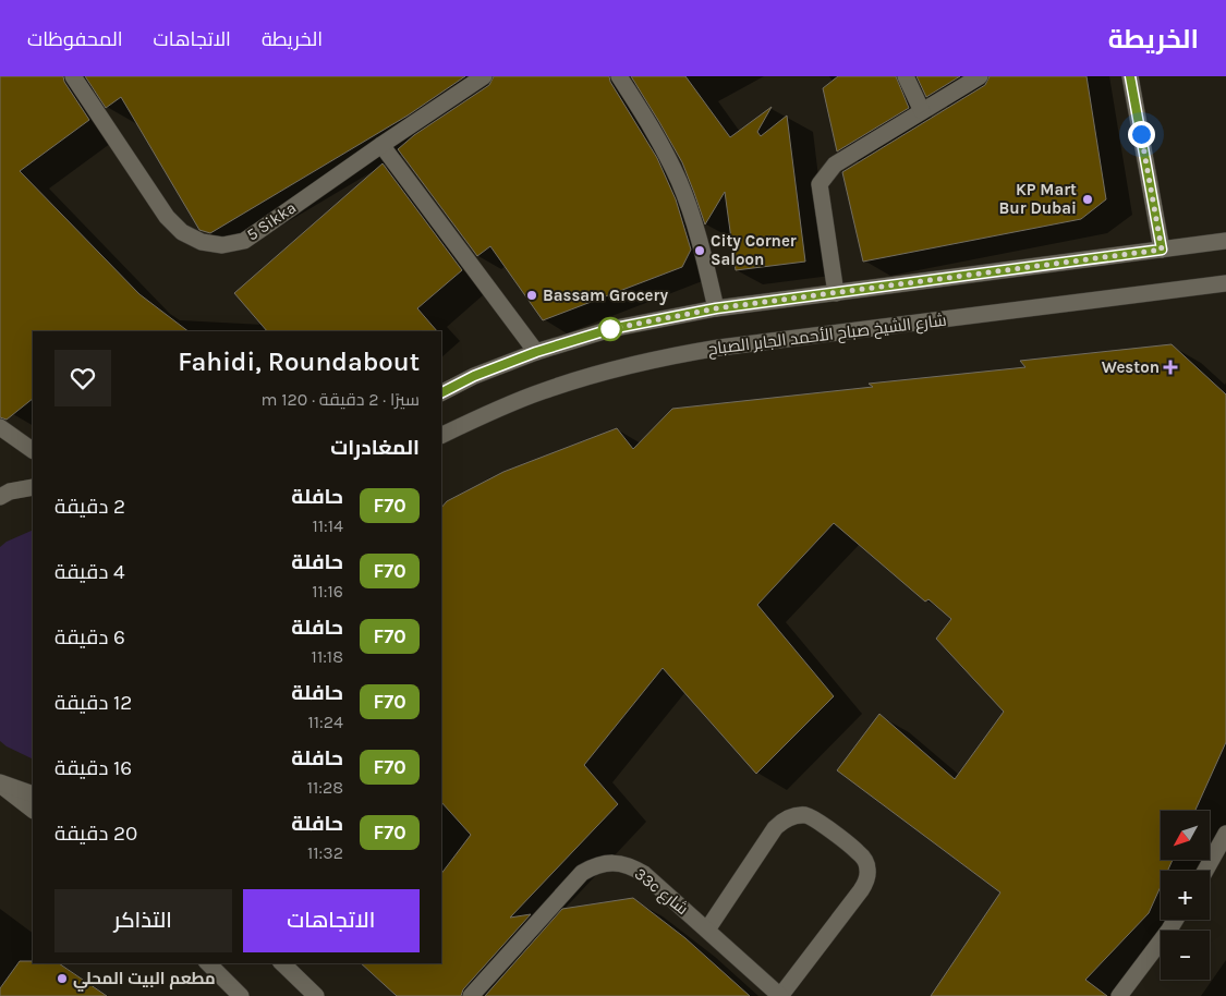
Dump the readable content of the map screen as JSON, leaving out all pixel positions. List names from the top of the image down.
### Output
{
  "streets": {
    "main road": ["5 Sikka", "شارع الشيخ صباح الأحمد الجابر الصباح", "33c شارع"]
  },
  "places": {
    "other": [
      "KP Mart Bur Dubai",
      "City Corner Saloon",
      "Bassam Grocery",
      "مطعم البيت المحلي"
    ],
    "health": ["Weston"]
  },
  "lines": ["bus line F70"],
  "north": "bottom left",
  "page": {
    "header": "الخريطة",
    "nav": ["الخريطة", "الاتجاهات", "المحفوظات"],
    "heading": [
      ["Fahidi, Roundabout", "سيرًا · 2 دقيقة · 120 m"],
      "المغادرات"
    ],
    "list": [
      {
        "mark": "F70",
        "name": "حافلة",
        "note": "11:14",
        "value": "2 دقيقة"
      },
      {
        "mark": "F70",
        "name": "حافلة",
        "note": "11:16",
        "value": "4 دقيقة"
      },
      {
        "mark": "F70",
        "name": "حافلة",
        "note": "11:18",
        "value": "6 دقيقة"
      },
      {
        "mark": "F70",
        "name": "حافلة",
        "note": "11:24",
        "value": "12 دقيقة"
      },
      {
        "mark": "F70",
        "name": "حافلة",
        "note": "11:28",
        "value": "16 دقيقة"
      },
      {
        "mark": "F70",
        "name": "حافلة",
        "note": "11:32",
        "value": "20 دقيقة"
      }
    ],
    "map_buttons": ["+", "−"],
    "buttons": ["الاتجاهات", "التذاكر"]
  }
}
